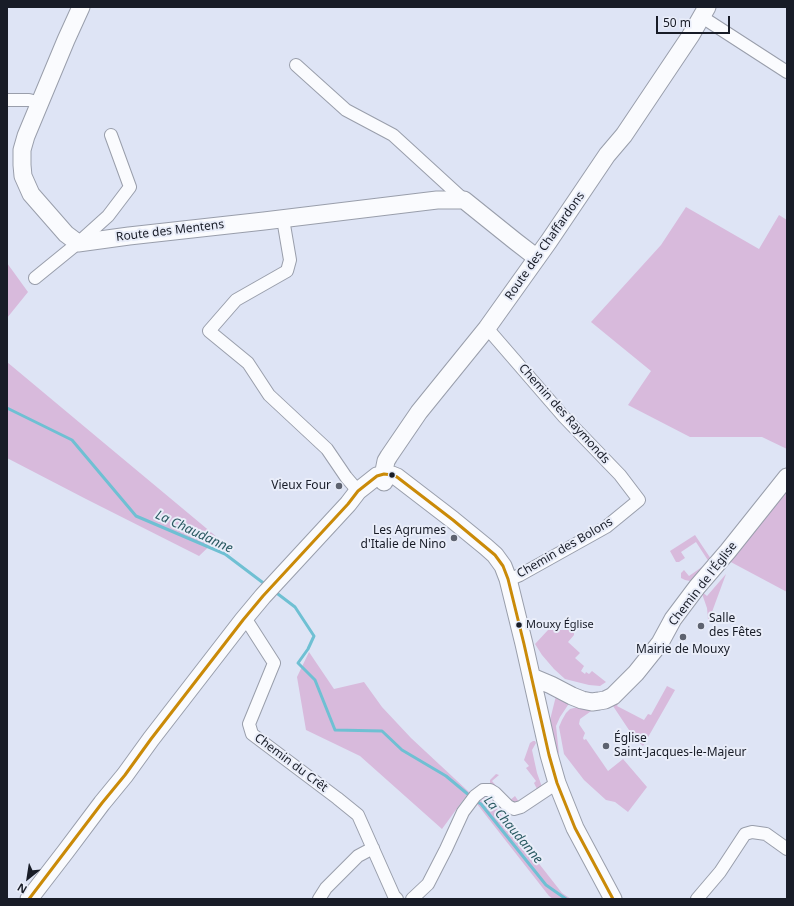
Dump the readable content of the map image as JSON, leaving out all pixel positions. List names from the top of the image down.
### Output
{
  "streets": {
    "main road": ["Route des Mentens", "Route des Chaffardons", "Chemin de l'Église"],
    "street": ["Chemin des Raymonds", "Chemin des Bolons", "Chemin du Crêt"]
  },
  "crossings": [
    ["Route des Chaffardons", "Chemin des Raymonds"],
    ["Chemin des Raymonds", "Chemin des Bolons"]
  ],
  "water": ["La Chaudanne"],
  "places": [
    "Vieux Four",
    "Les Agrumes d'Italie de Nino",
    "Mouxy Église",
    "Salle des Fêtes",
    "Mairie de Mouxy",
    "Église Saint-Jacques-le-Majeur"
  ],
  "scale_bar": "50 m",
  "north": "bottom left"
}
